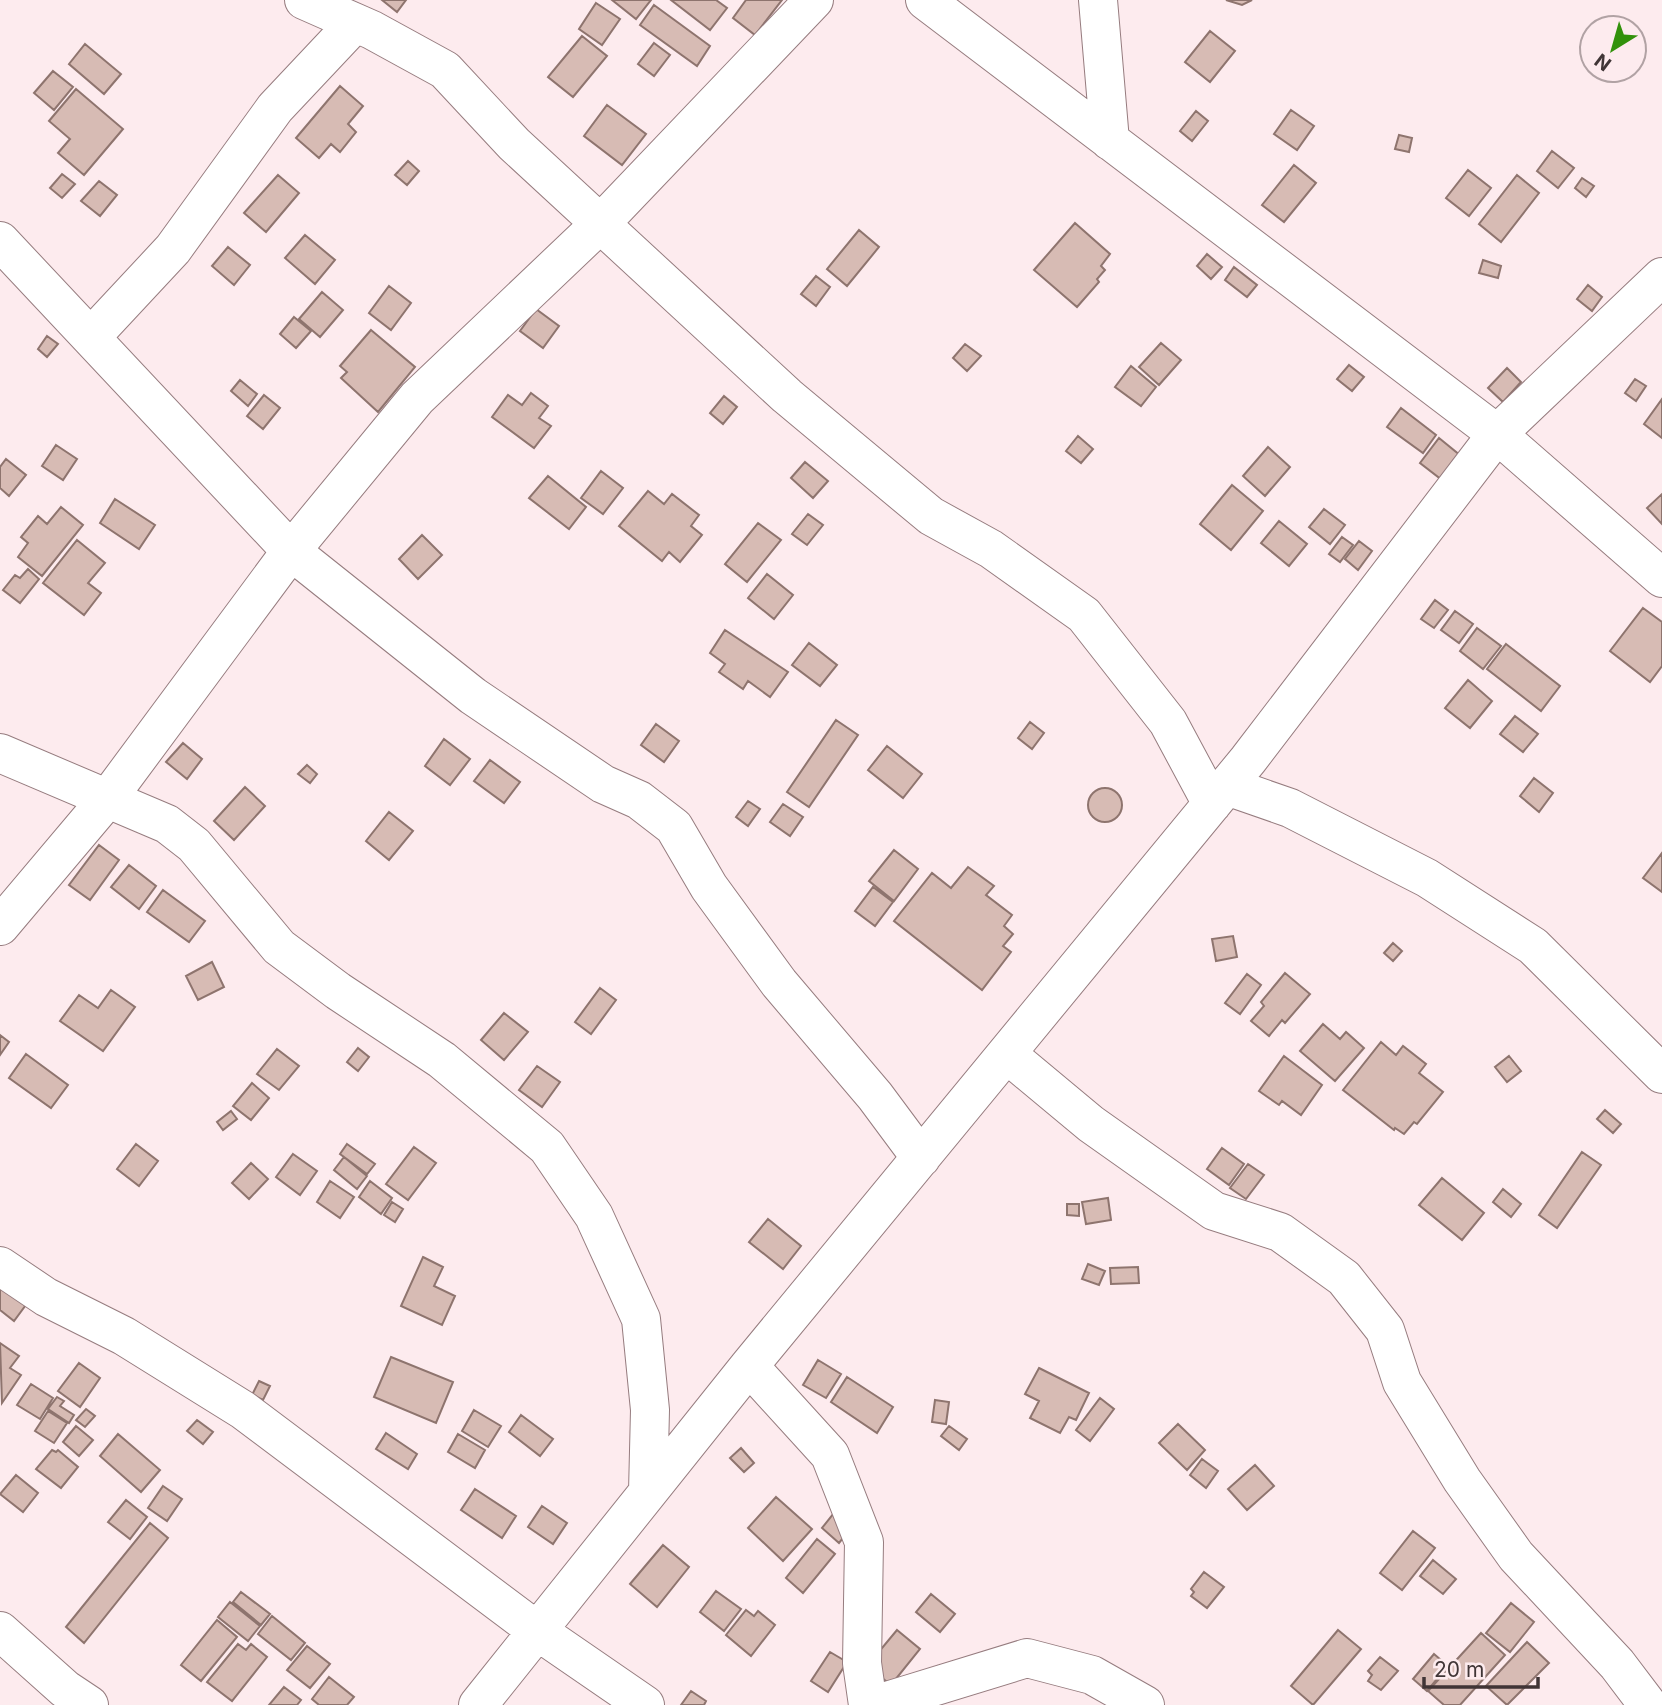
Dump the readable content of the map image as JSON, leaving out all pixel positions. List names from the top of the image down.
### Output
{
  "scale_bar": "20 m",
  "north": "bottom left"
}
